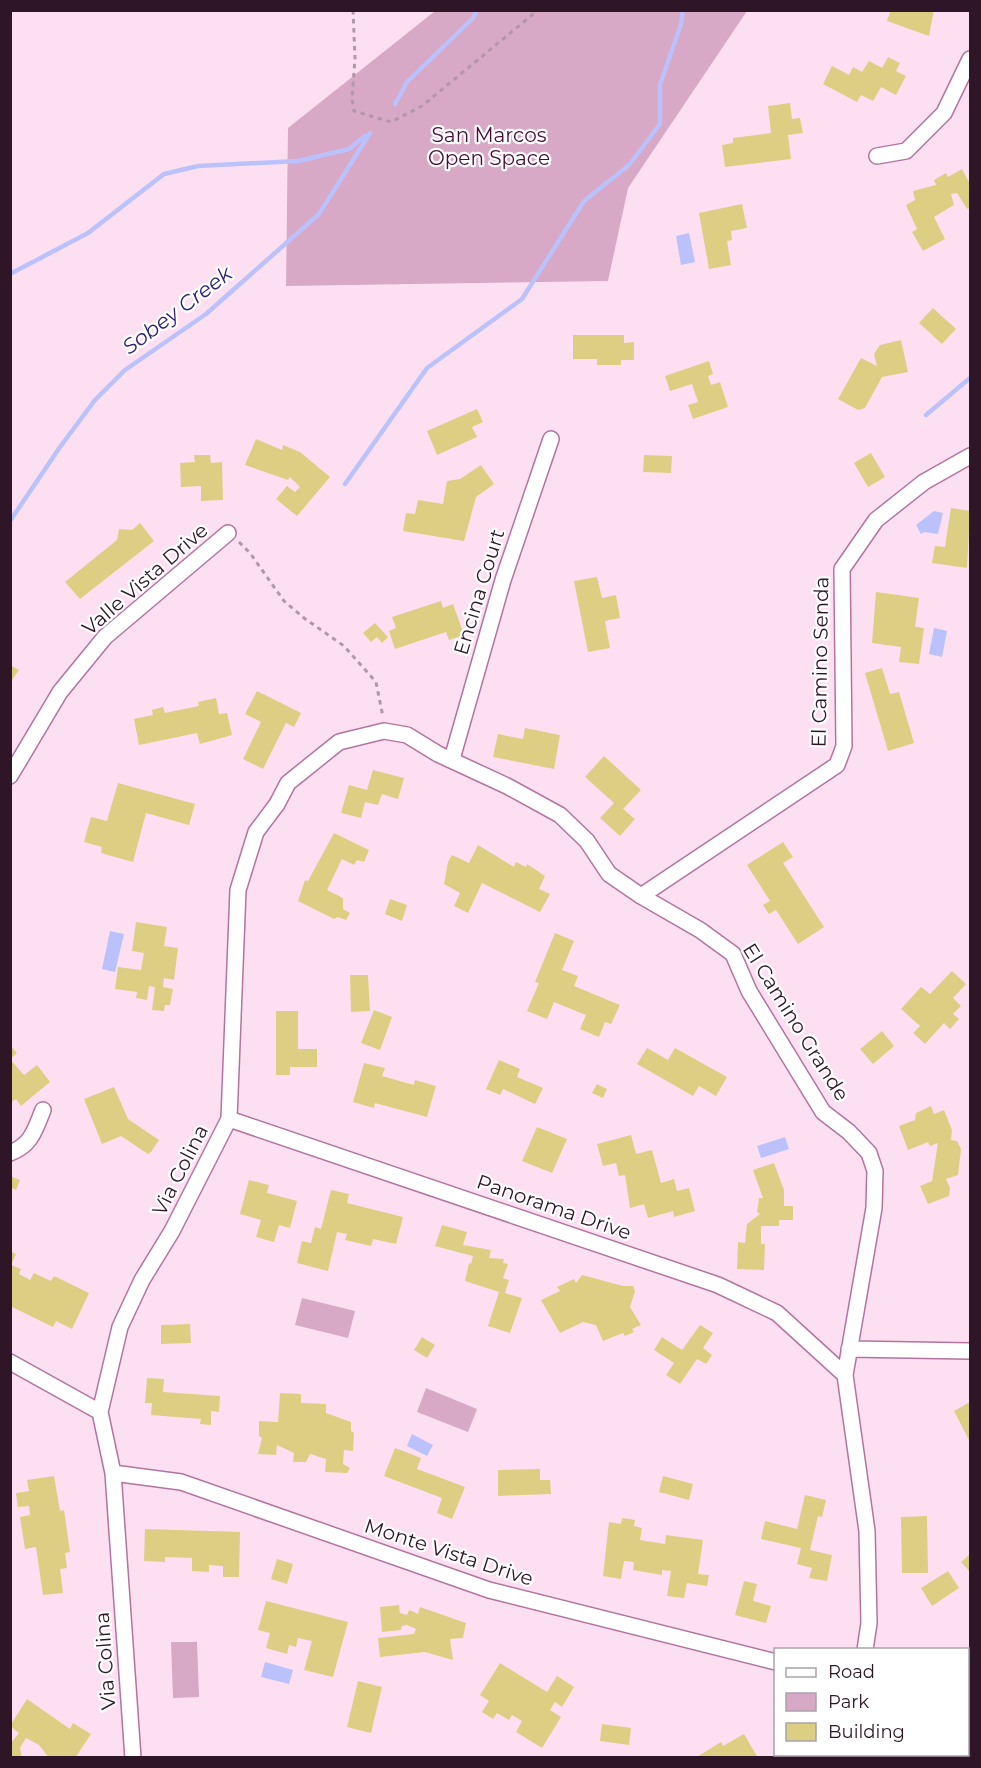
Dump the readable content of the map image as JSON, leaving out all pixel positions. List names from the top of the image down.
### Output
{
  "streets": {
    "street": [
      "Valle Vista Drive",
      "Encina Court",
      "El Camino Senda",
      "El Camino Grande",
      "Via Colina",
      "Panorama Drive",
      "Monte Vista Drive"
    ]
  },
  "crossings": [
    ["Encina Court", "El Camino Grande"],
    ["El Camino Senda", "El Camino Grande"],
    ["El Camino Grande", "Panorama Drive"],
    ["Via Colina", "Panorama Drive"],
    ["Via Colina", "Monte Vista Drive"]
  ],
  "water": ["Sobey Creek"],
  "parks": ["San Marcos Open Space"],
  "legend": ["Road", "Park", "Building"]
}
